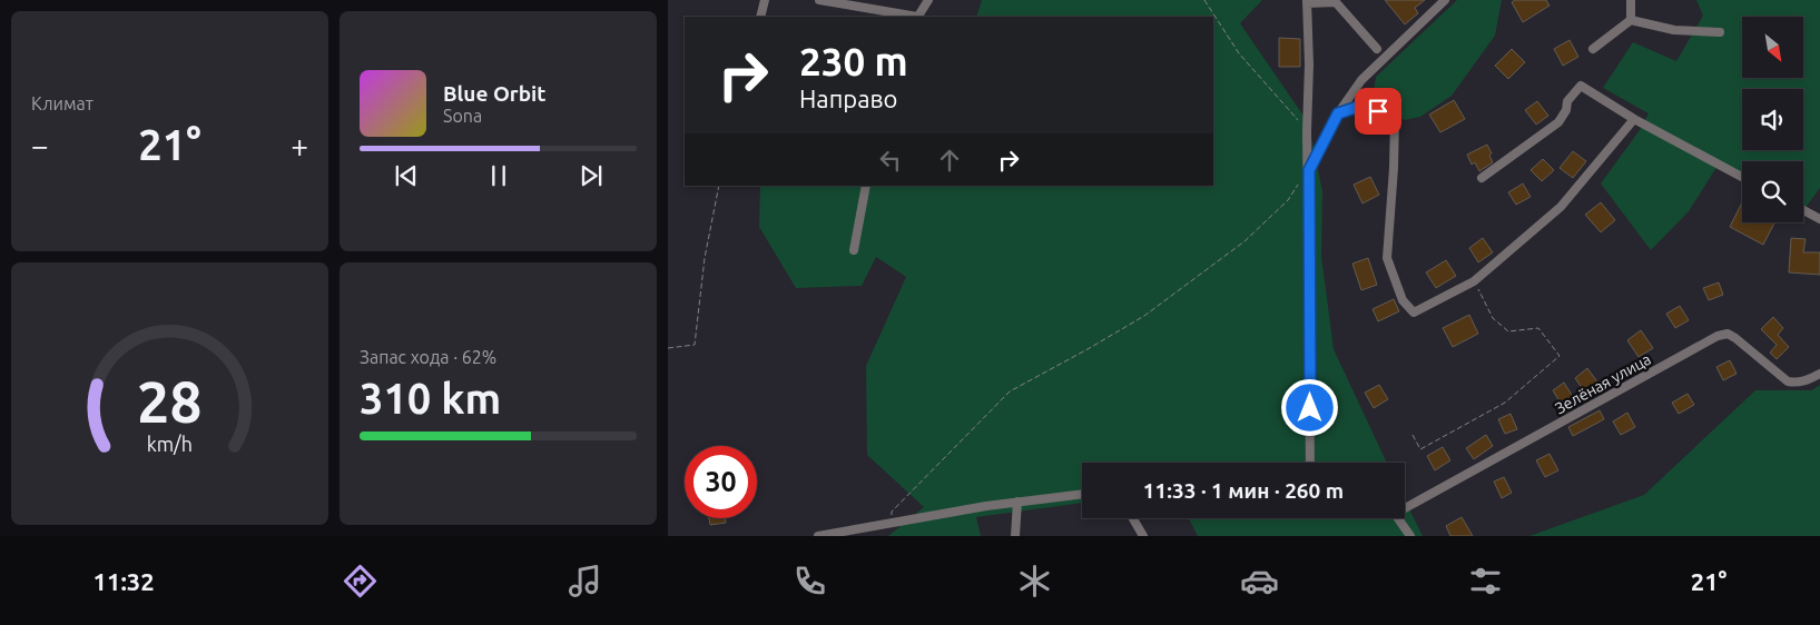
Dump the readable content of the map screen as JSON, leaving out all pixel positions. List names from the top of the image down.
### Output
{
  "streets": {
    "street": ["Зелёная улица"]
  },
  "north": "bottom right",
  "page": {
    "tile": [
      "Климат",
      ["Запас хода · 62%", "310 km"]
    ],
    "turn": ["230 m", "Направо"],
    "song": ["Blue Orbit", "Sona"],
    "heat": ["−", "21°", "+"],
    "limit": "30",
    "trip": "11:33 · 1 мин · 260 m",
    "tabs": ["11:32", "21°"],
    "gauge": ["28", "km/h"]
  }
}
